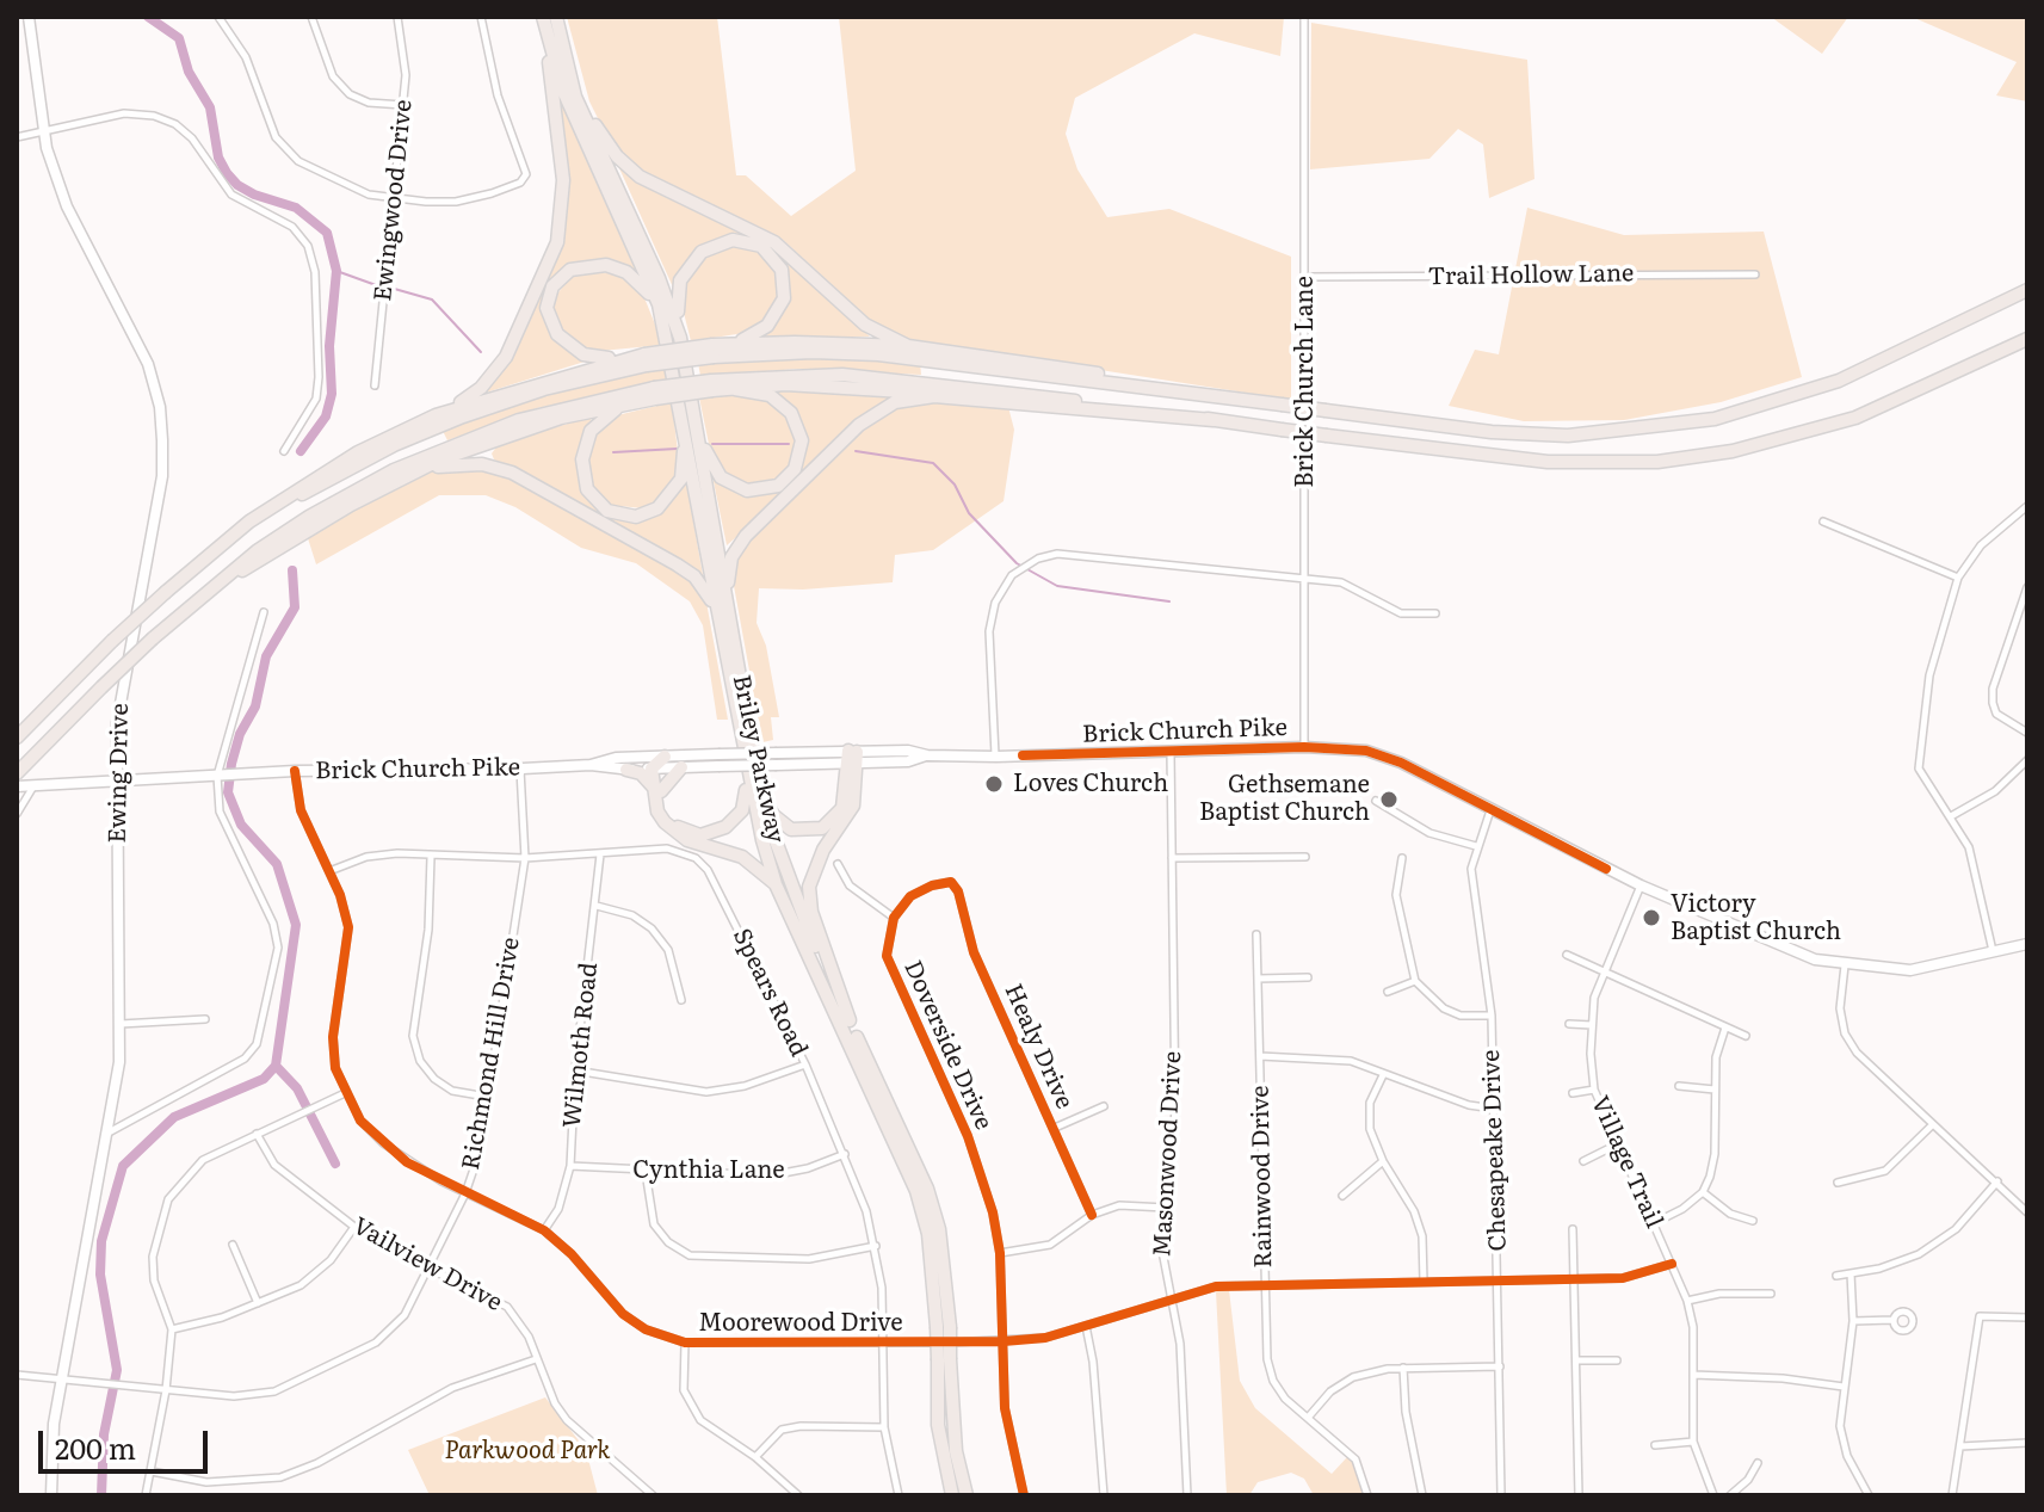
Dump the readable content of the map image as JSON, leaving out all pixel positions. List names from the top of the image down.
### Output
{
  "streets": {
    "highway": ["Briley Parkway"],
    "main road": ["Brick Church Pike", "Ewing Drive"],
    "street": [
      "Ewingwood Drive",
      "Trail Hollow Lane",
      "Brick Church Lane",
      "Spears Road",
      "Wilmoth Road",
      "Doverside Drive",
      "Healy Drive",
      "Richmond Hill Drive",
      "Chesapeake Drive",
      "Masonwood Drive",
      "Village Trail",
      "Cynthia Lane",
      "Rainwood Drive",
      "Vailview Drive",
      "Moorewood Drive"
    ]
  },
  "crossings": [
    ["Trail Hollow Lane", "Brick Church Lane"],
    ["Brick Church Lane", "Brick Church Pike"],
    ["Brick Church Pike", "Ewing Drive"],
    ["Brick Church Pike", "Richmond Hill Drive"],
    ["Brick Church Pike", "Chesapeake Drive"],
    ["Brick Church Pike", "Masonwood Drive"],
    ["Brick Church Pike", "Village Trail"],
    ["Brick Church Pike", "Moorewood Drive"],
    ["Ewing Drive", "Richmond Hill Drive"],
    ["Spears Road", "Wilmoth Road"],
    ["Spears Road", "Richmond Hill Drive"],
    ["Spears Road", "Cynthia Lane"],
    ["Spears Road", "Moorewood Drive"],
    ["Wilmoth Road", "Cynthia Lane"],
    ["Wilmoth Road", "Moorewood Drive"],
    ["Doverside Drive", "Healy Drive"],
    ["Doverside Drive", "Moorewood Drive"],
    ["Richmond Hill Drive", "Vailview Drive"],
    ["Richmond Hill Drive", "Moorewood Drive"],
    ["Chesapeake Drive", "Moorewood Drive"],
    ["Masonwood Drive", "Moorewood Drive"],
    ["Village Trail", "Moorewood Drive"],
    ["Rainwood Drive", "Moorewood Drive"]
  ],
  "parks": ["Parkwood Park"],
  "places": ["Loves Church", "Gethsemane Baptist Church", "Victory Baptist Church"],
  "scale_bar": "200 m"
}
